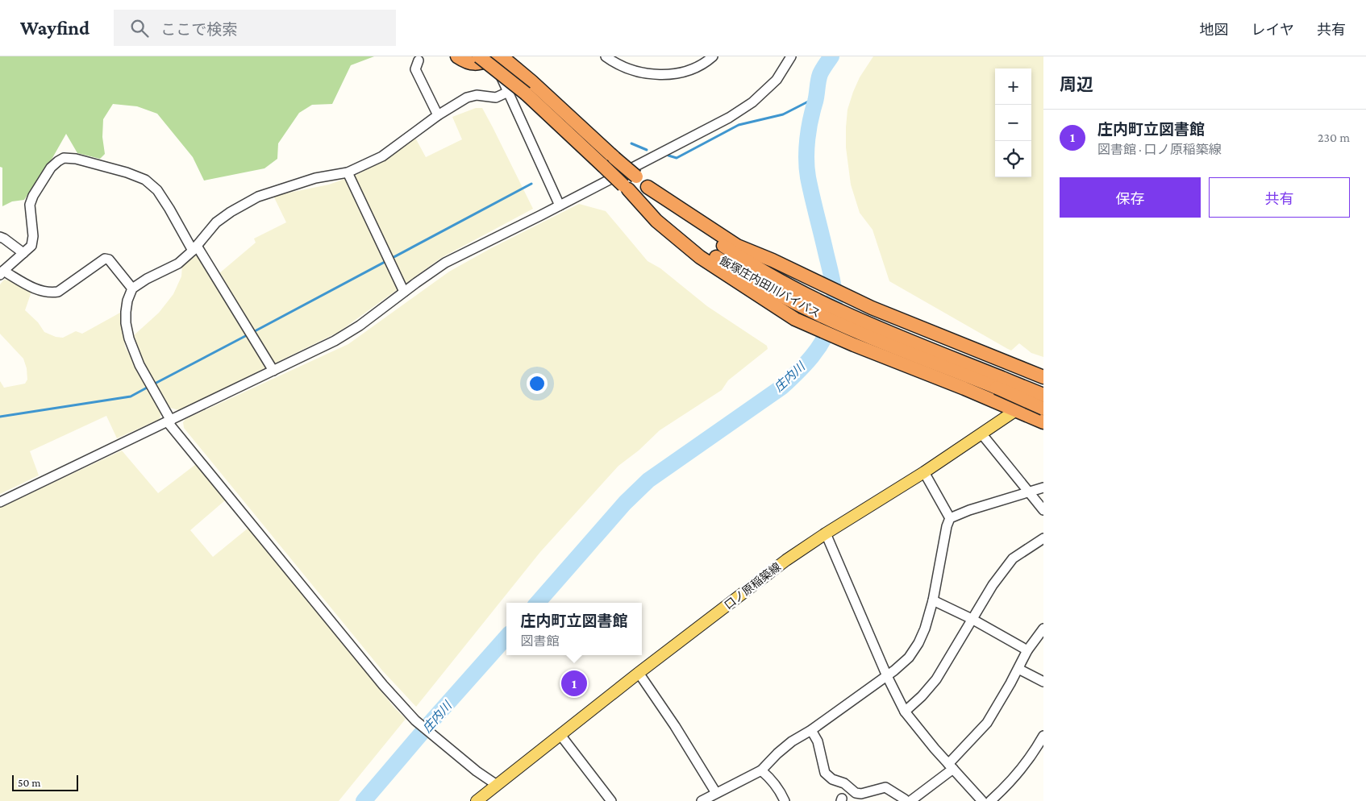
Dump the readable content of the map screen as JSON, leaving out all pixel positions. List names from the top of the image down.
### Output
{
  "streets": {
    "highway": ["飯塚庄内田川バイパス"],
    "main road": ["口ノ原稲築線"]
  },
  "crossings": [
    ["飯塚庄内田川バイパス", "口ノ原稲築線"]
  ],
  "water": ["庄内川"],
  "scale_bar": "50 m",
  "page": {
    "header": "Wayfind",
    "search": "ここで検索",
    "nav": ["地図", "レイヤ", "共有"],
    "heading": "周辺",
    "map_buttons": ["+", "−"],
    "list": [
      {
        "mark": "1",
        "name": "庄内町立図書館",
        "note": "図書館 · 口ノ原稲築線",
        "value": "230 m"
      }
    ],
    "buttons": ["保存", "共有"],
    "popup": ["庄内町立図書館", "図書館"],
    "pins": "1",
    "scale": "50 m"
  }
}
